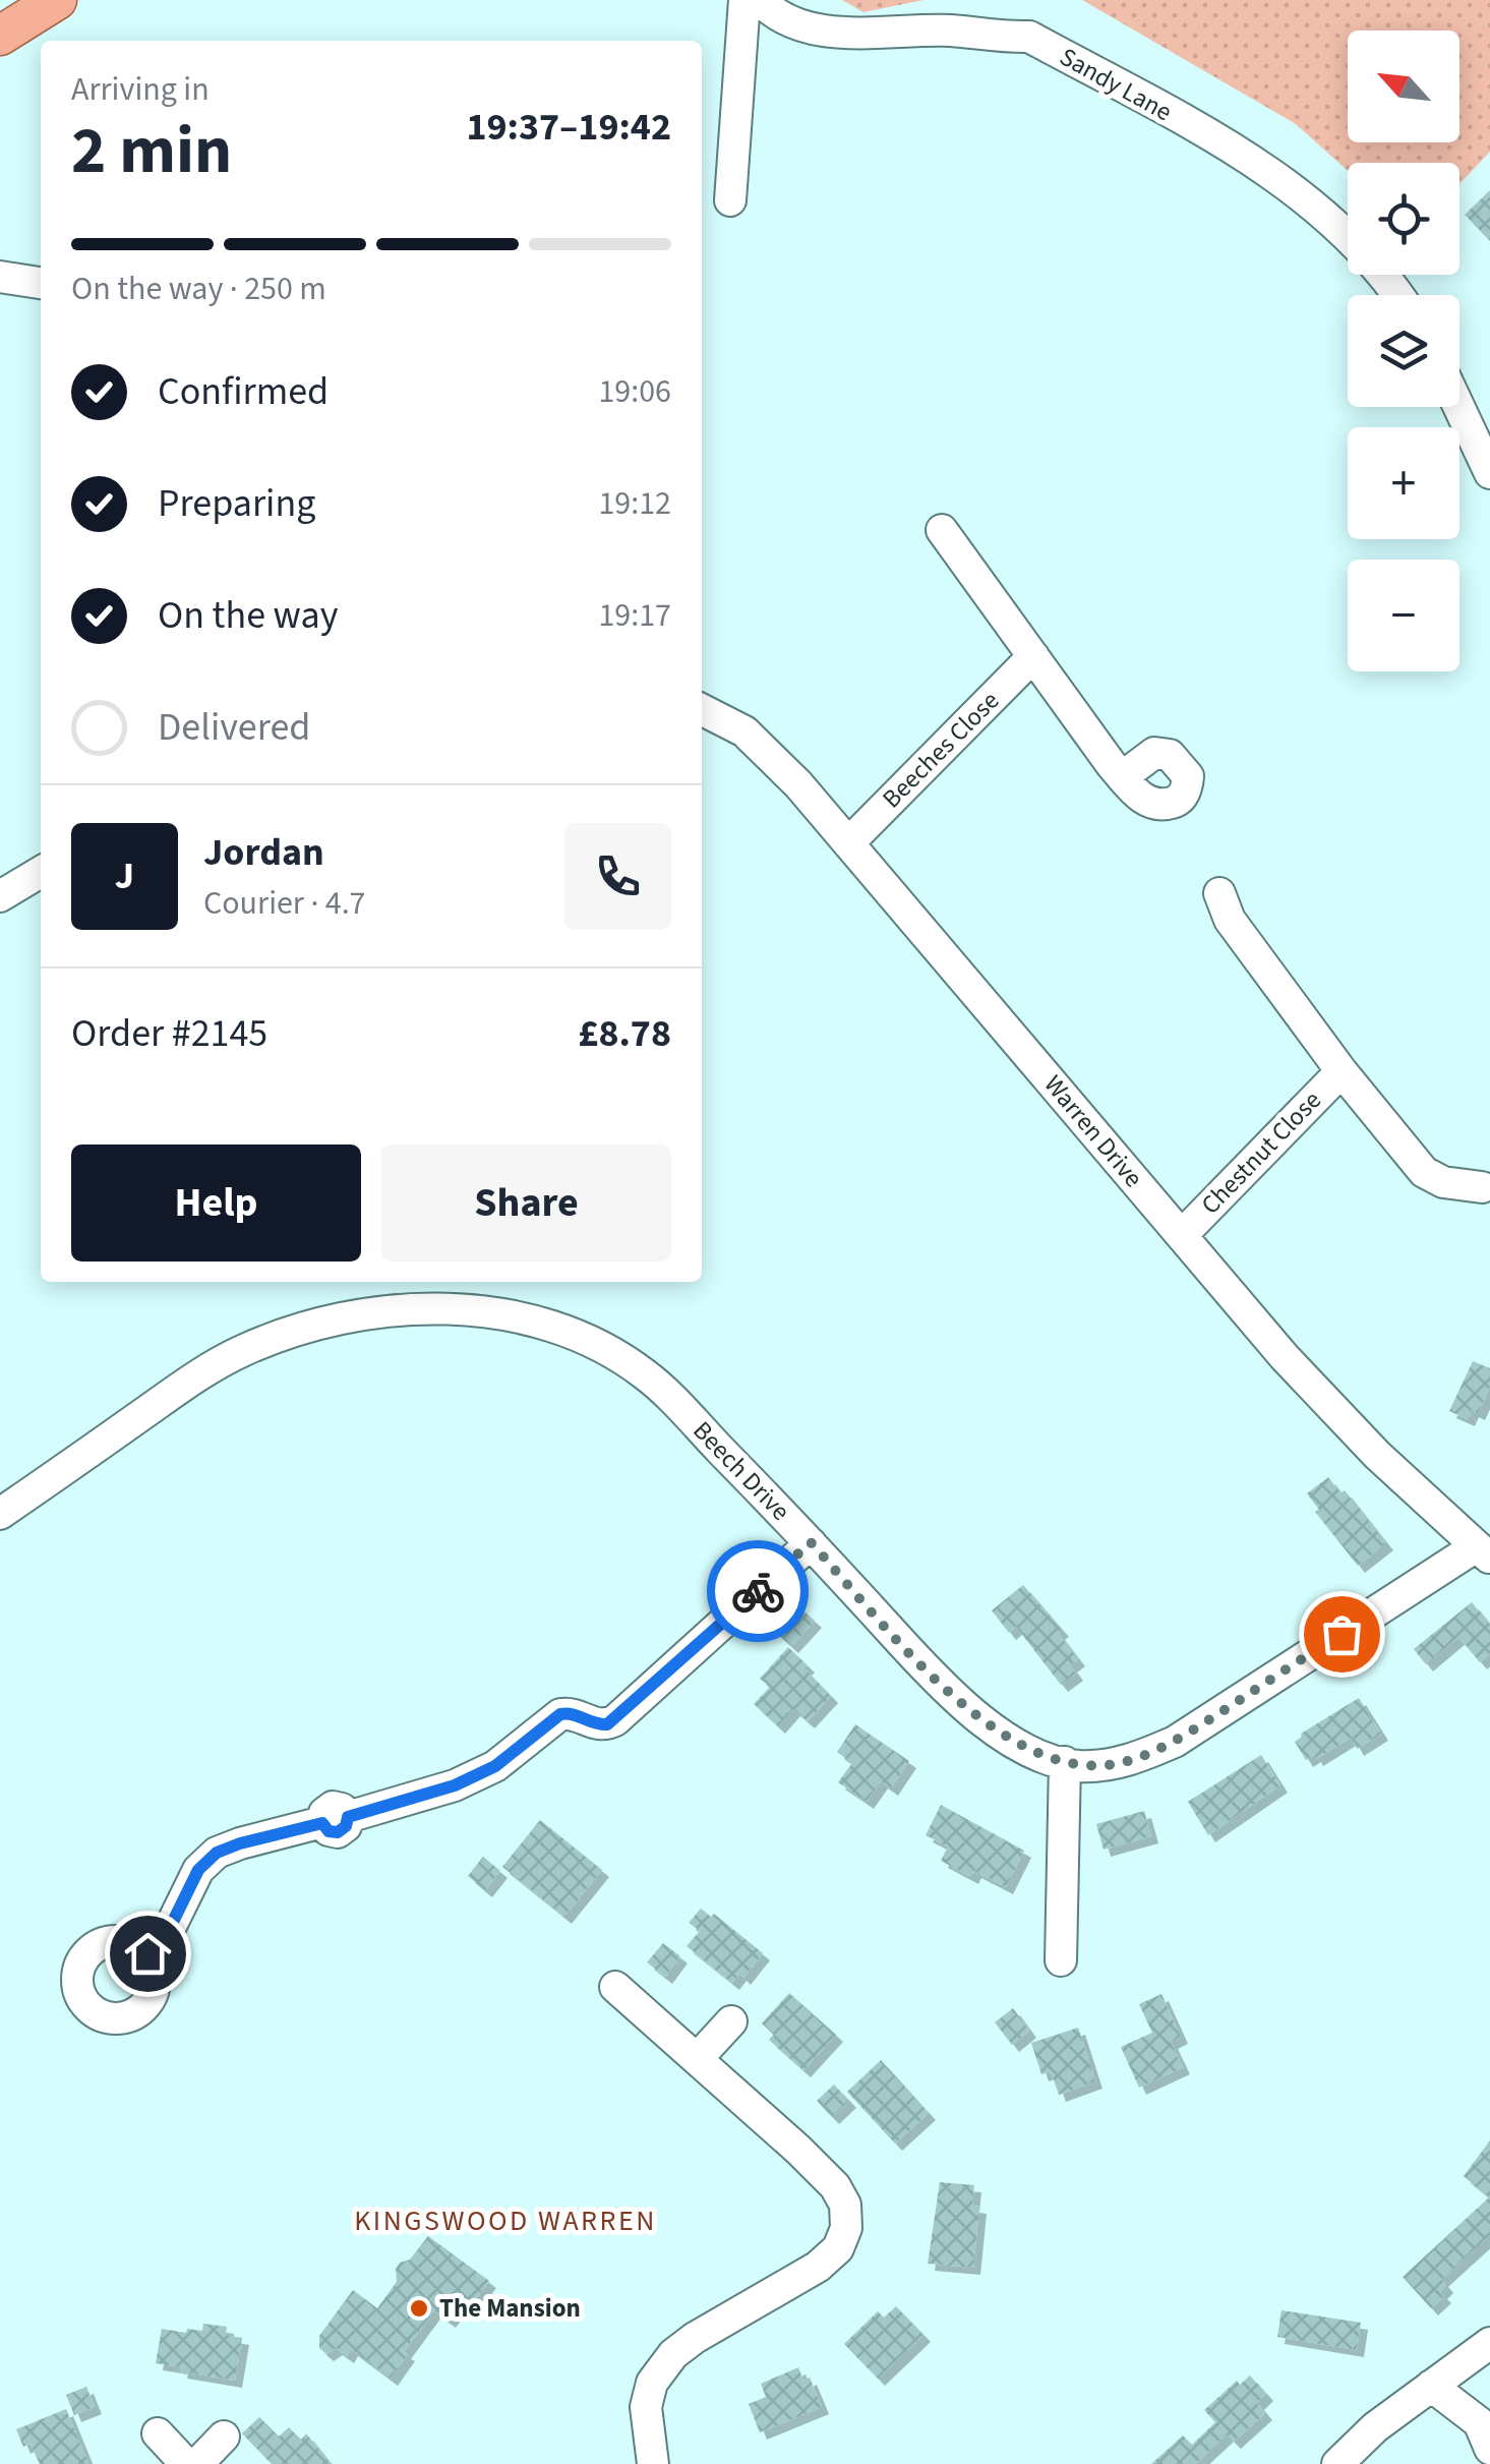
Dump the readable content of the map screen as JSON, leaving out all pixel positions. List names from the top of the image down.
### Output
{
  "streets": {
    "street": [
      "Sandy Lane",
      "Beeches Close",
      "Warren Drive",
      "Chestnut Close",
      "Beech Drive"
    ]
  },
  "crossings": [
    ["Beeches Close", "Warren Drive"],
    ["Warren Drive", "Chestnut Close"],
    ["Warren Drive", "Beech Drive"]
  ],
  "districts": ["KINGSWOOD WARREN"],
  "places": ["The Mansion"],
  "north": "top left",
  "page": {
    "map_buttons": ["+", "−"],
    "heading": ["2 min", "Arriving in", "19:37–19:42"],
    "panel": [
      "Jordan",
      "Courier · 4.7",
      "Order #2145",
      "£8.78"
    ],
    "bar": "On the way · 250 m",
    "list": [
      ["Confirmed", "19:06"],
      ["Preparing", "19:12"],
      ["On the way", "19:17"],
      "Delivered"
    ],
    "round": "J",
    "buttons": ["Help", "Share"]
  }
}
